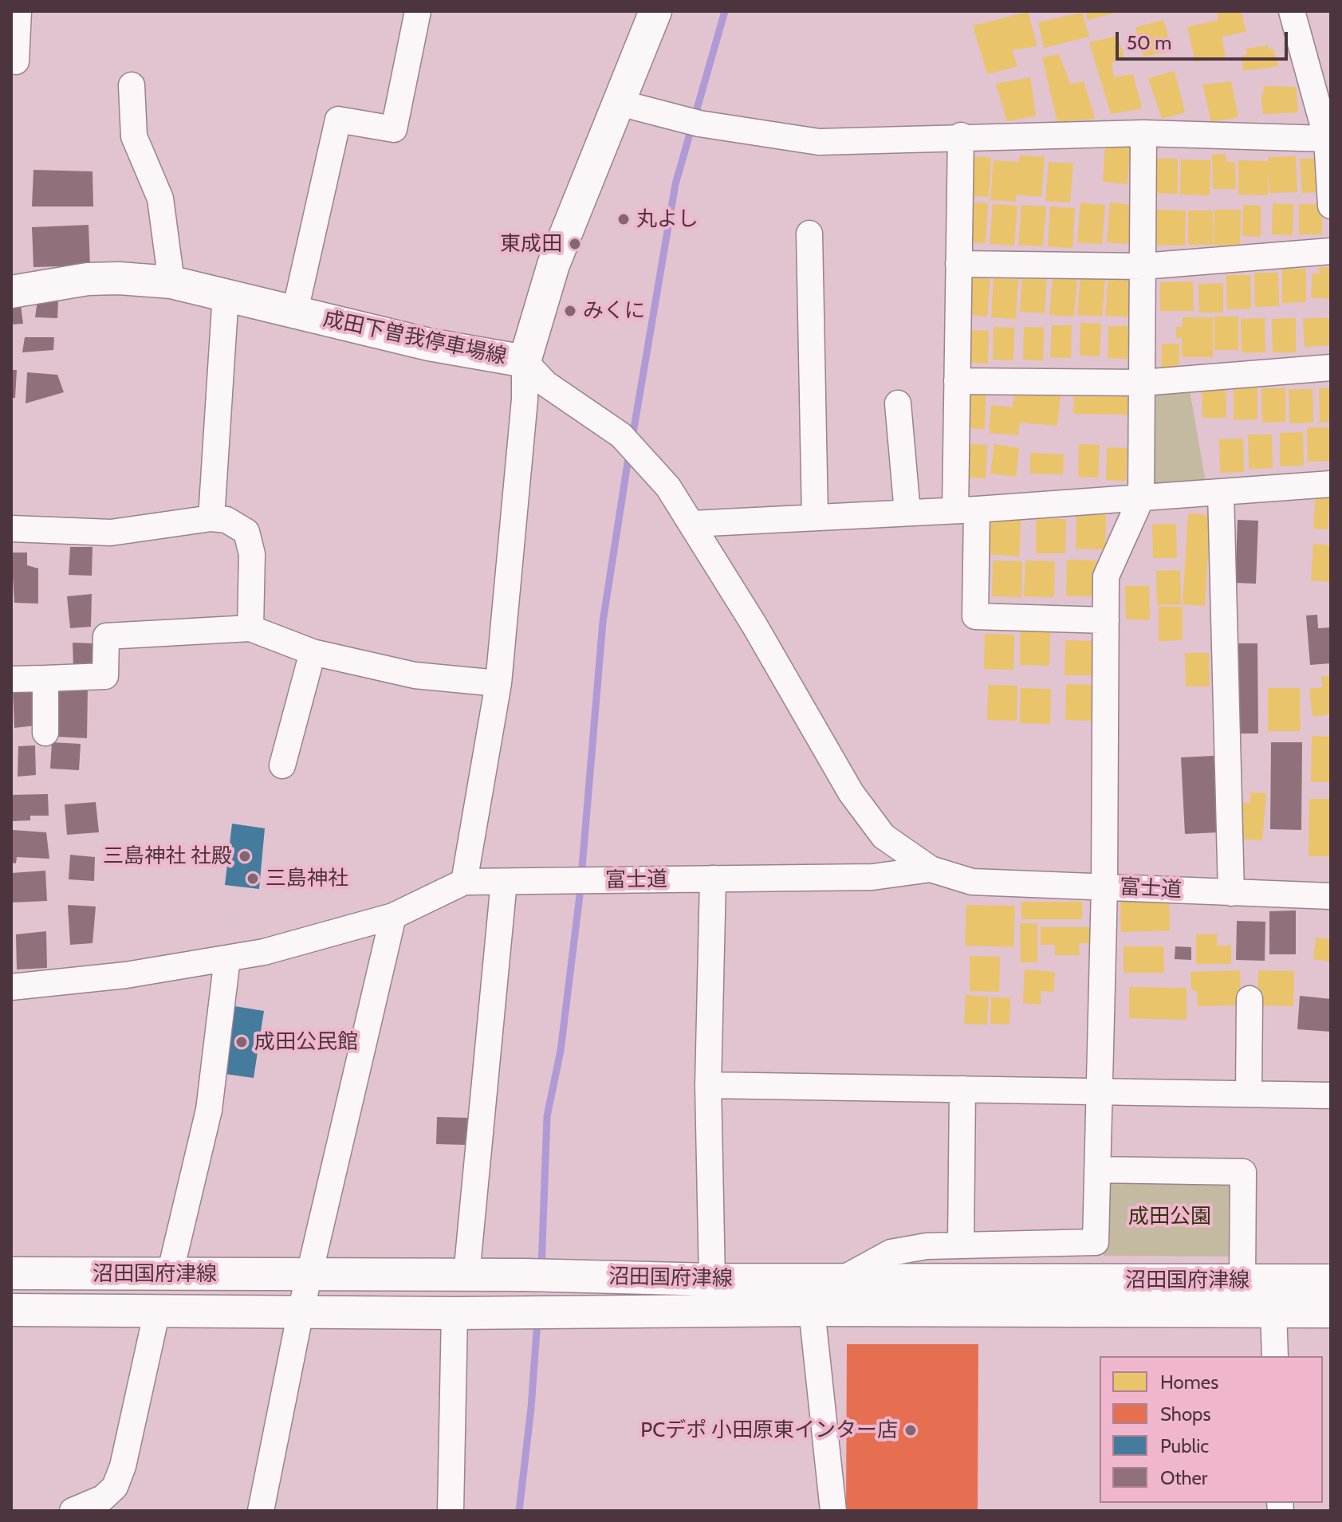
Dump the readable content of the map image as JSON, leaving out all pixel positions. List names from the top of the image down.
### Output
{
  "streets": {
    "main road": ["成田下曽我停車場線", "沼田国府津線"],
    "street": ["富士道"]
  },
  "parks": ["成田公園"],
  "places": [
    "丸よし",
    "東成田",
    "みくに",
    "三島神社 社殿",
    "三島神社",
    "成田公民館",
    "PCデポ 小田原東インター店"
  ],
  "legend": [
    "Homes",
    "Shops",
    "Public",
    "Other"
  ],
  "scale_bar": "50 m"
}
